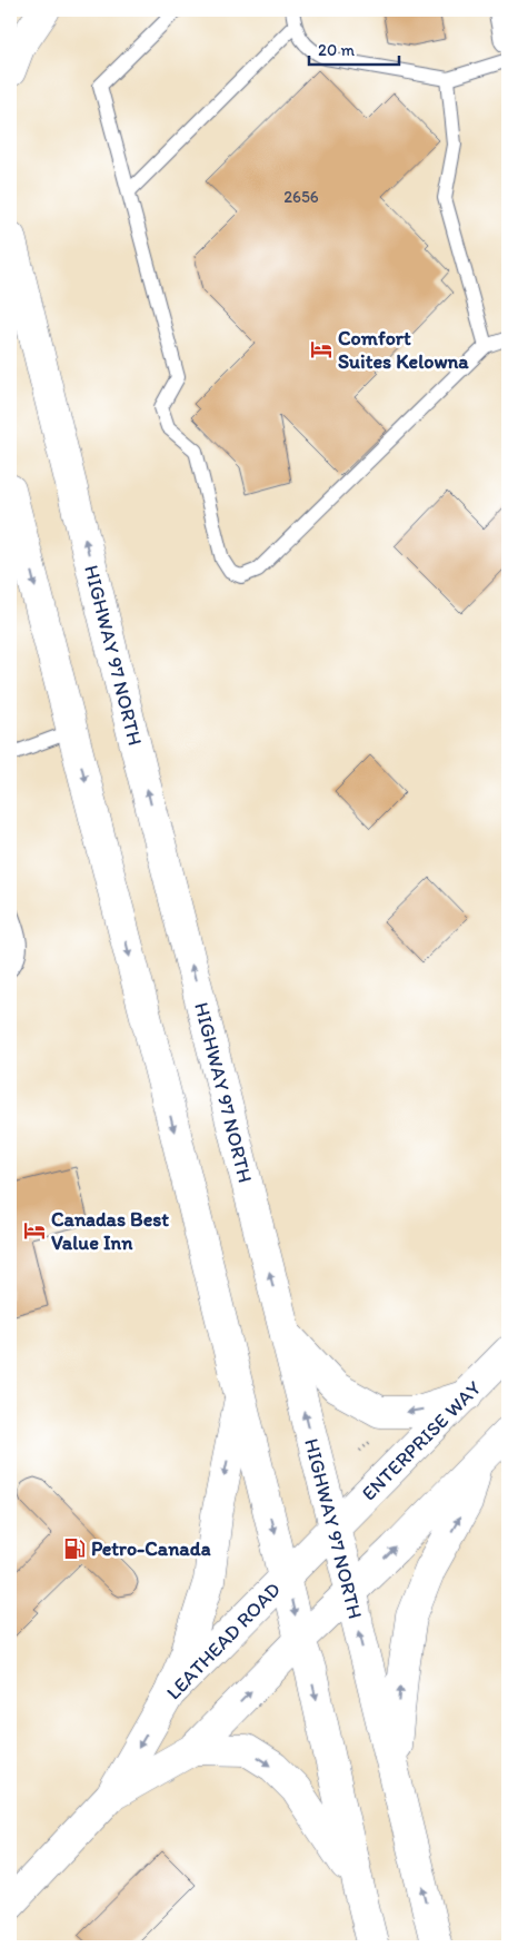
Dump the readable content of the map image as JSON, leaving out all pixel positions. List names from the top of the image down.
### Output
{
  "streets": {
    "main road": ["HIGHWAY 97 NORTH", "ENTERPRISE WAY", "LEATHEAD ROAD"]
  },
  "crossings": [
    ["HIGHWAY 97 NORTH", "ENTERPRISE WAY"],
    ["HIGHWAY 97 NORTH", "LEATHEAD ROAD"],
    ["ENTERPRISE WAY", "LEATHEAD ROAD"]
  ],
  "places": {
    "hotel": ["Comfort Suites Kelowna", "Canadas Best Value Inn"],
    "fuel station": ["Petro-Canada"]
  },
  "house_numbers": ["2656"],
  "scale_bar": "20 m"
}
